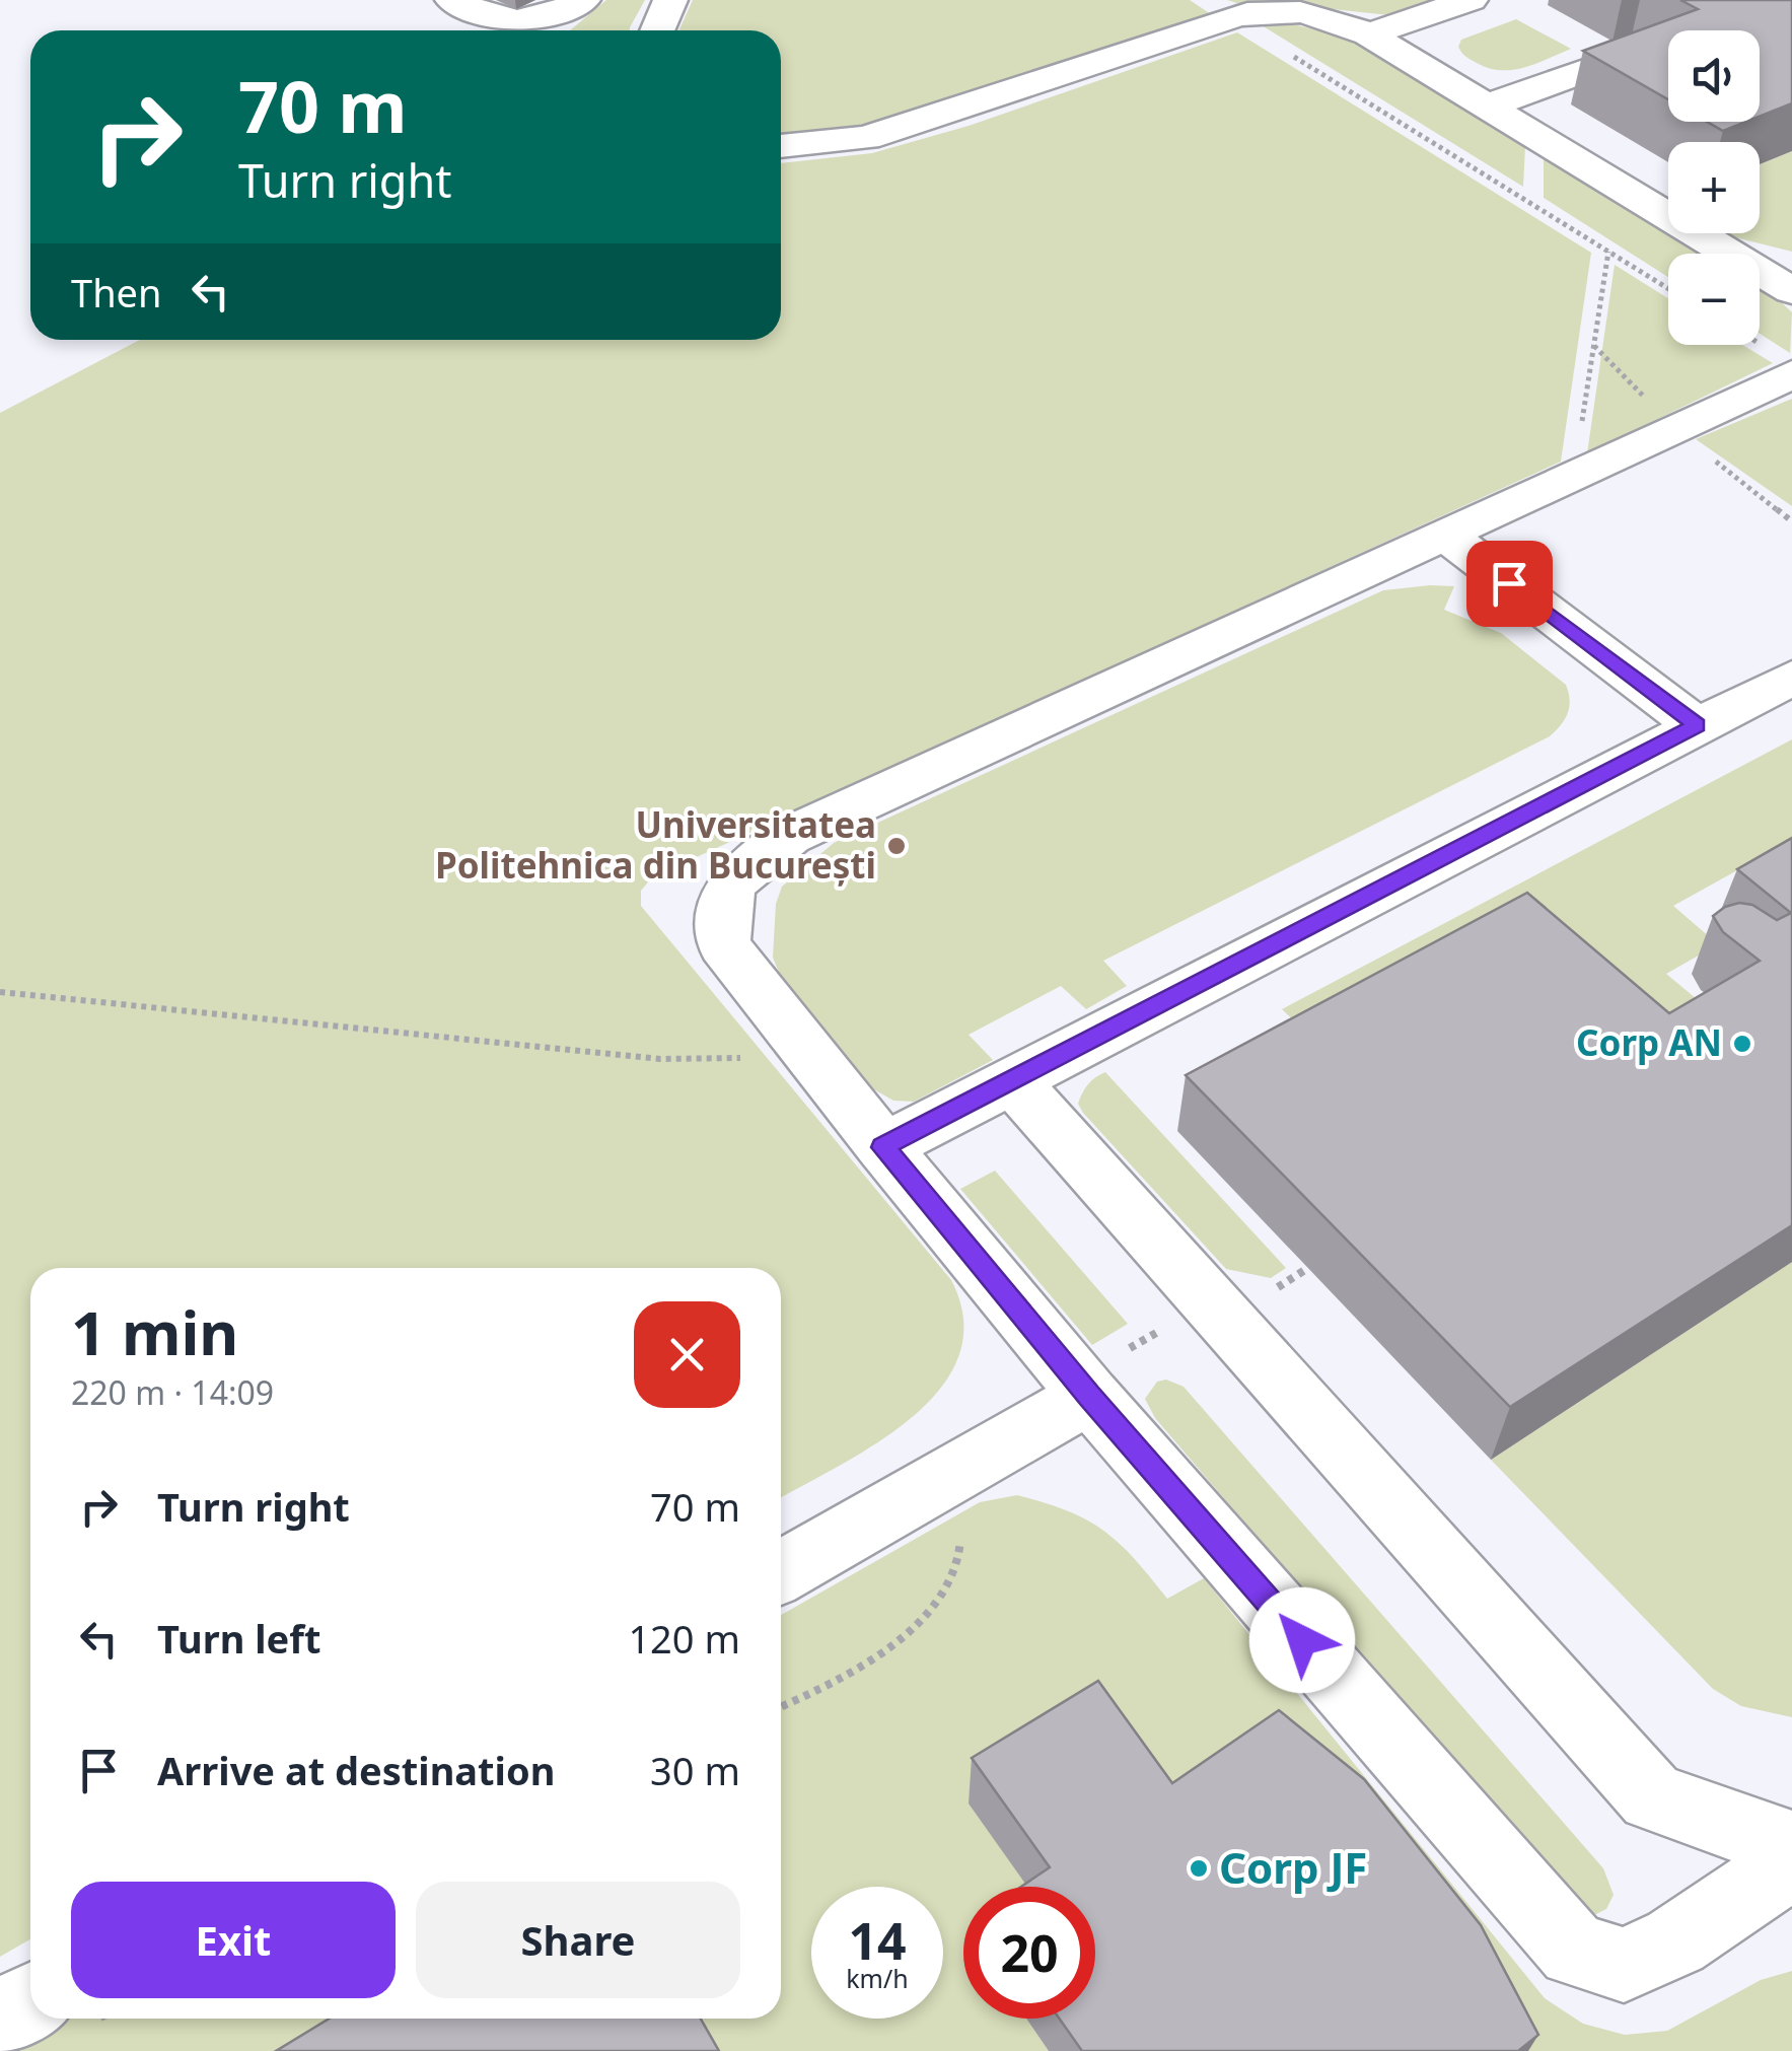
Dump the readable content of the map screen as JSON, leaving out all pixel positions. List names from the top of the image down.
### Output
{
  "places": ["Universitatea Politehnica din București", "Corp AN", "Corp JF"],
  "page": {
    "map_buttons": ["+", "−"],
    "turn": ["70 m", "Turn right"],
    "then": "Then",
    "heading": ["1 min", "220 m · 14:09"],
    "list": [
      {
        "name": "Turn right",
        "value": "70 m"
      },
      {
        "name": "Turn left",
        "value": "120 m"
      },
      {
        "name": "Arrive at destination",
        "value": "30 m"
      }
    ],
    "buttons": ["Exit", "Share"],
    "speed": "14 km/h",
    "limit": "20"
  }
}
